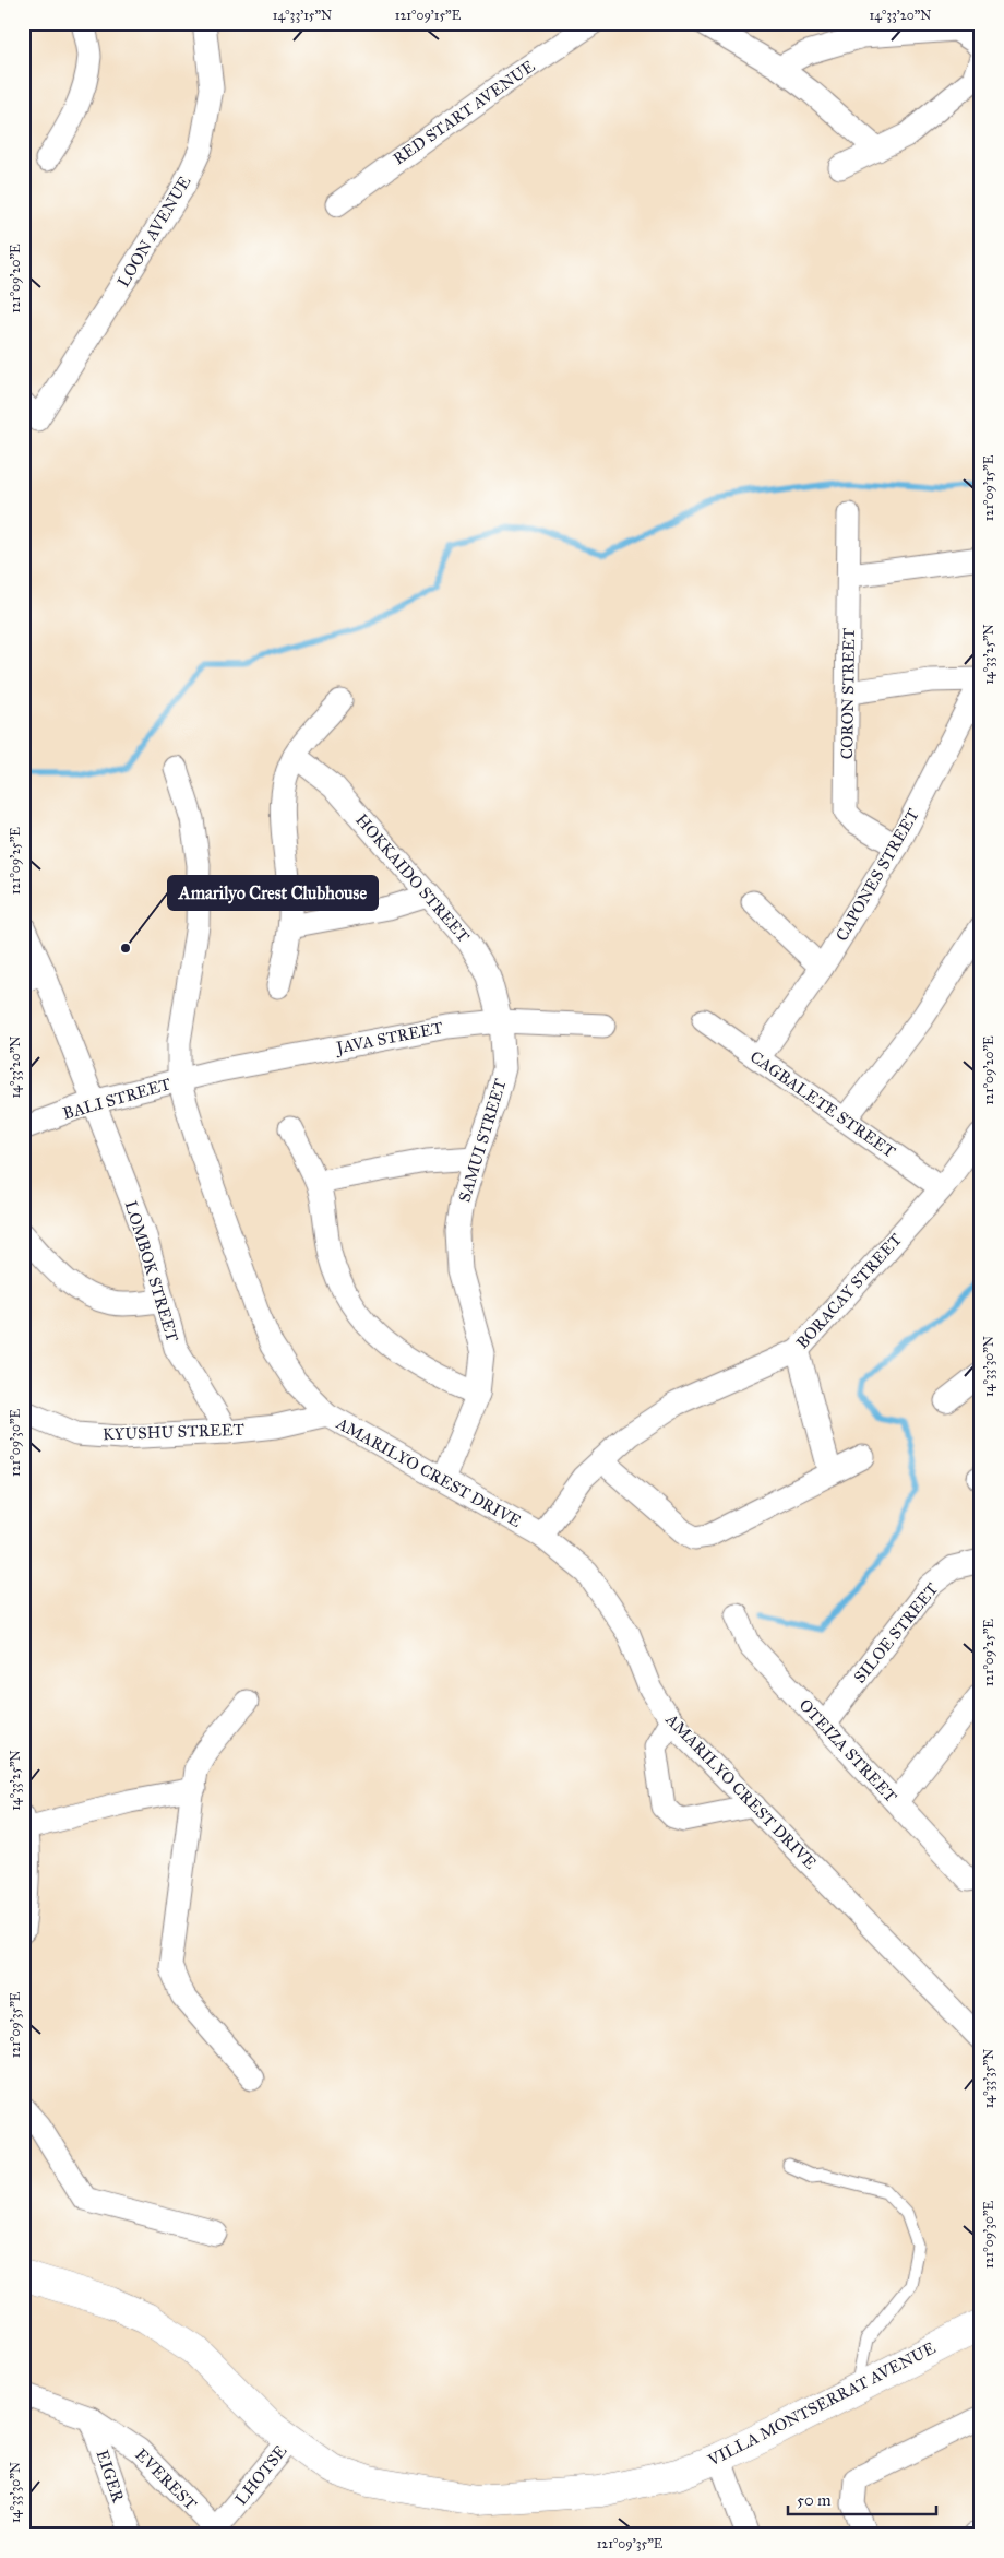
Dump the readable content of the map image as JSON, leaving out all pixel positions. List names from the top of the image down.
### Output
{
  "streets": {
    "street": [
      "RED START AVENUE",
      "LOON AVENUE",
      "CORON STREET",
      "CAPONES STREET",
      "HOKKAIDO STREET",
      "JAVA STREET",
      "BALI STREET",
      "CAGBALETE STREET",
      "SAMUI STREET",
      "LOMBOK STREET",
      "BORACAY STREET",
      "KYUSHU STREET",
      "AMARILYO CREST DRIVE",
      "SILOE STREET",
      "OTEIZA STREET",
      "VILLA MONTSERRAT AVENUE",
      "LHOTSE",
      "EIGER",
      "EVEREST"
    ]
  },
  "crossings": [
    ["CORON STREET", "CAPONES STREET"],
    ["CAPONES STREET", "CAGBALETE STREET"],
    ["HOKKAIDO STREET", "JAVA STREET"],
    ["HOKKAIDO STREET", "SAMUI STREET"],
    ["JAVA STREET", "BALI STREET"],
    ["JAVA STREET", "SAMUI STREET"],
    ["JAVA STREET", "AMARILYO CREST DRIVE"],
    ["BALI STREET", "LOMBOK STREET"],
    ["BALI STREET", "AMARILYO CREST DRIVE"],
    ["CAGBALETE STREET", "BORACAY STREET"],
    ["SAMUI STREET", "AMARILYO CREST DRIVE"],
    ["LOMBOK STREET", "KYUSHU STREET"],
    ["BORACAY STREET", "AMARILYO CREST DRIVE"],
    ["KYUSHU STREET", "AMARILYO CREST DRIVE"],
    ["SILOE STREET", "OTEIZA STREET"],
    ["VILLA MONTSERRAT AVENUE", "LHOTSE"],
    ["LHOTSE", "EVEREST"],
    ["EIGER", "EVEREST"]
  ],
  "places": ["Amarilyo Crest Clubhouse"],
  "scale_bar": "50 m",
  "coordinates": [
    "14°33'15\"N",
    "121°09'15\"E",
    "14°33'20\"N",
    "121°09'20\"E",
    "14°33'25\"N",
    "121°09'25\"E",
    "14°33'30\"N",
    "121°09'30\"E",
    "121°09'35\"E",
    "14°33'35\"N"
  ]
}
